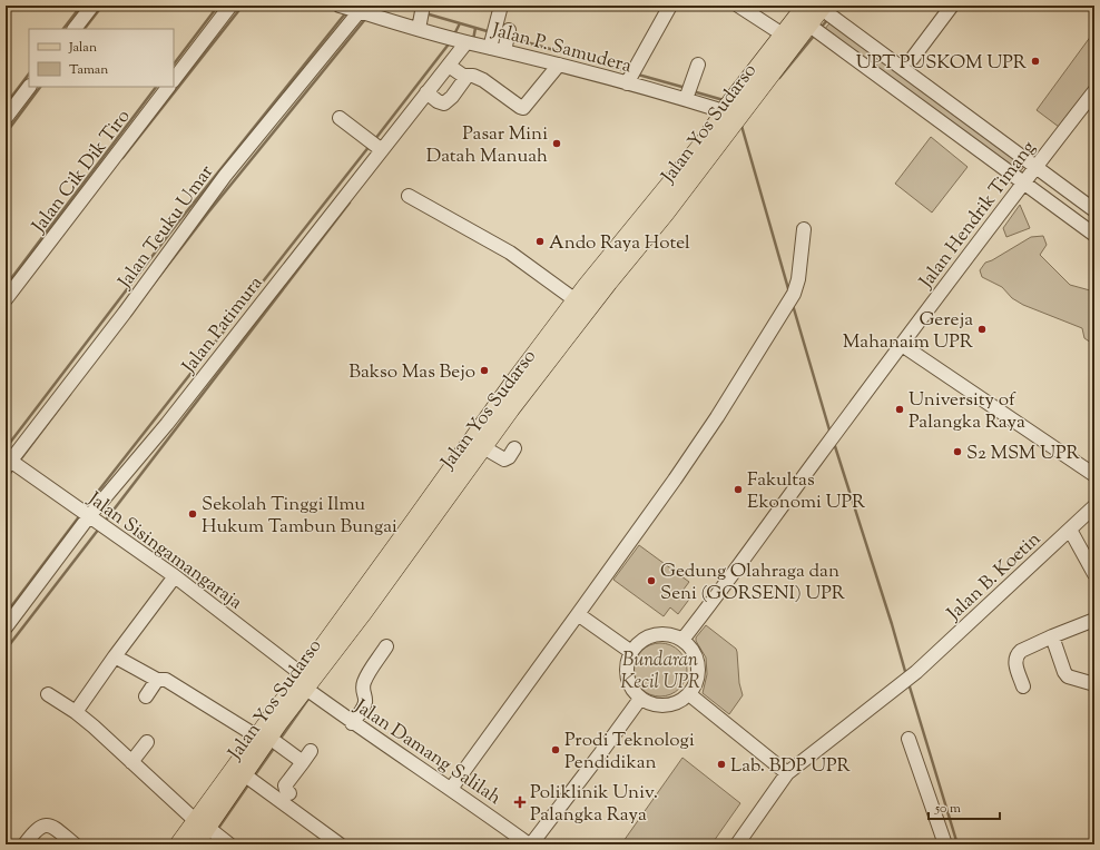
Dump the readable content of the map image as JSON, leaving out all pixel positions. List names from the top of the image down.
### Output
{
  "streets": {
    "main road": ["Jalan Yos Sudarso"],
    "street": [
      "Jalan P. Samudera",
      "Jalan Cik Dik Tiro",
      "Jalan Hendrik Timang",
      "Jalan Teuku Umar",
      "Jalan Patimura",
      "Jalan Sisingamangaraja",
      "Jalan B. Koetin",
      "Jalan Damang Salilah"
    ]
  },
  "crossings": [
    ["Jalan P. Samudera", "Jalan Yos Sudarso"],
    ["Jalan P. Samudera", "Jalan Teuku Umar"],
    ["Jalan P. Samudera", "Jalan Patimura"],
    ["Jalan Yos Sudarso", "Jalan Sisingamangaraja"],
    ["Jalan Yos Sudarso", "Jalan Damang Salilah"],
    ["Jalan Teuku Umar", "Jalan Sisingamangaraja"],
    ["Jalan Patimura", "Jalan Sisingamangaraja"],
    ["Jalan Sisingamangaraja", "Jalan Damang Salilah"]
  ],
  "parks": ["Bundaran Kecil UPR"],
  "places": {
    "other": [
      "UPT PUSKOM UPR",
      "Pasar Mini Datah Manuah",
      "Ando Raya Hotel",
      "Gereja Mahanaim UPR",
      "Bakso Mas Bejo",
      "University of Palangka Raya",
      "S2 MSM UPR",
      "Fakultas Ekonomi UPR",
      "Sekolah Tinggi Ilmu Hukum Tambun Bungai",
      "Gedung Olahraga dan Seni (GORSENI) UPR",
      "Prodi Teknologi Pendidikan",
      "Lab. BDP UPR"
    ],
    "health": ["Poliklinik Univ. Palangka Raya"]
  },
  "legend": ["Jalan", "Taman"],
  "scale_bar": "50 m"
}
